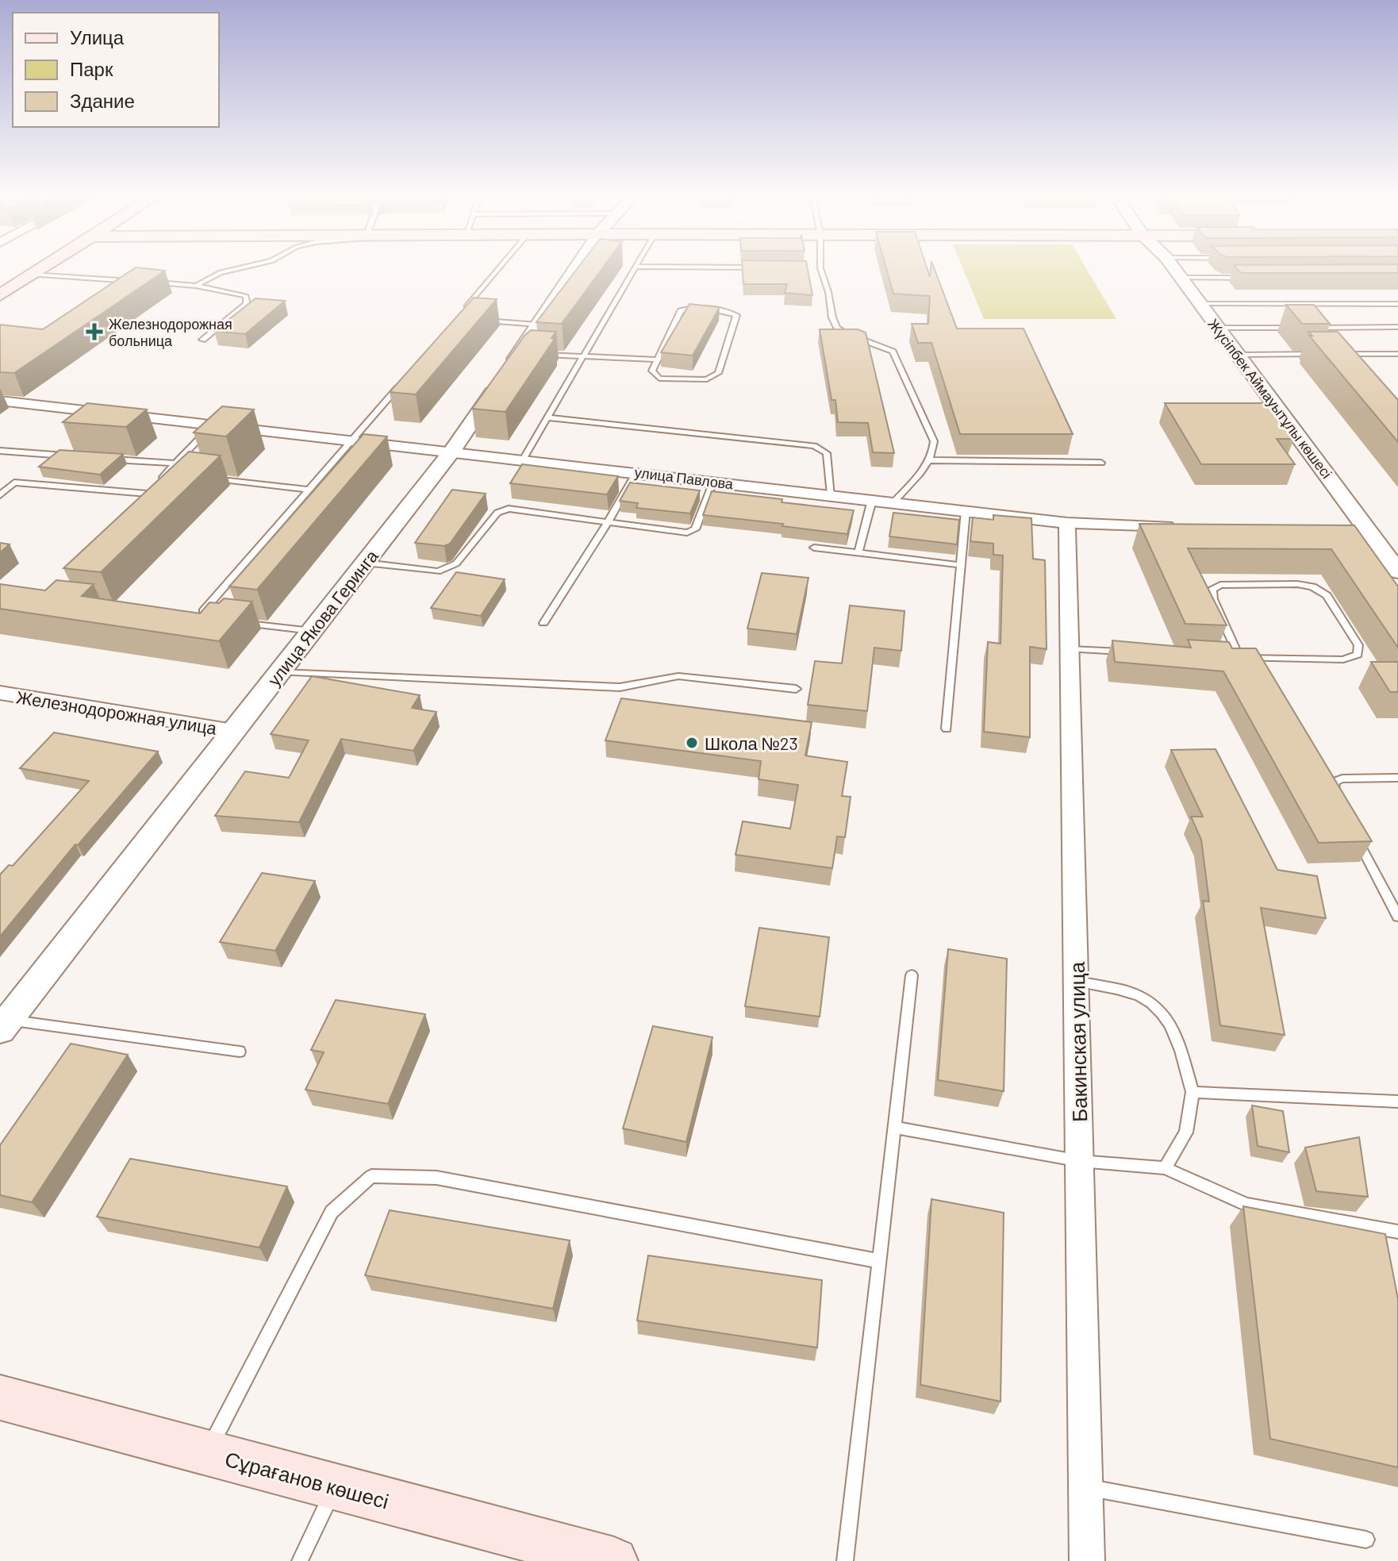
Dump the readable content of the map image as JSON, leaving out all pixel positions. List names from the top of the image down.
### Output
{
  "streets": {
    "main road": ["Сұрағанов көшесі"],
    "street": [
      "Жүсіпбек Аймауытұлы көшесі",
      "улица Павлова",
      "улица Якова Геринга",
      "Железнодорожная улица",
      "Бакинская улица"
    ]
  },
  "crossings": [
    ["улица Павлова", "улица Якова Геринга"],
    ["улица Павлова", "Бакинская улица"],
    ["улица Якова Геринга", "Железнодорожная улица"]
  ],
  "places": {
    "health": ["Железнодорожная больница"],
    "other": ["Школа №23"]
  },
  "legend": ["Улица", "Парк", "Здание"]
}
